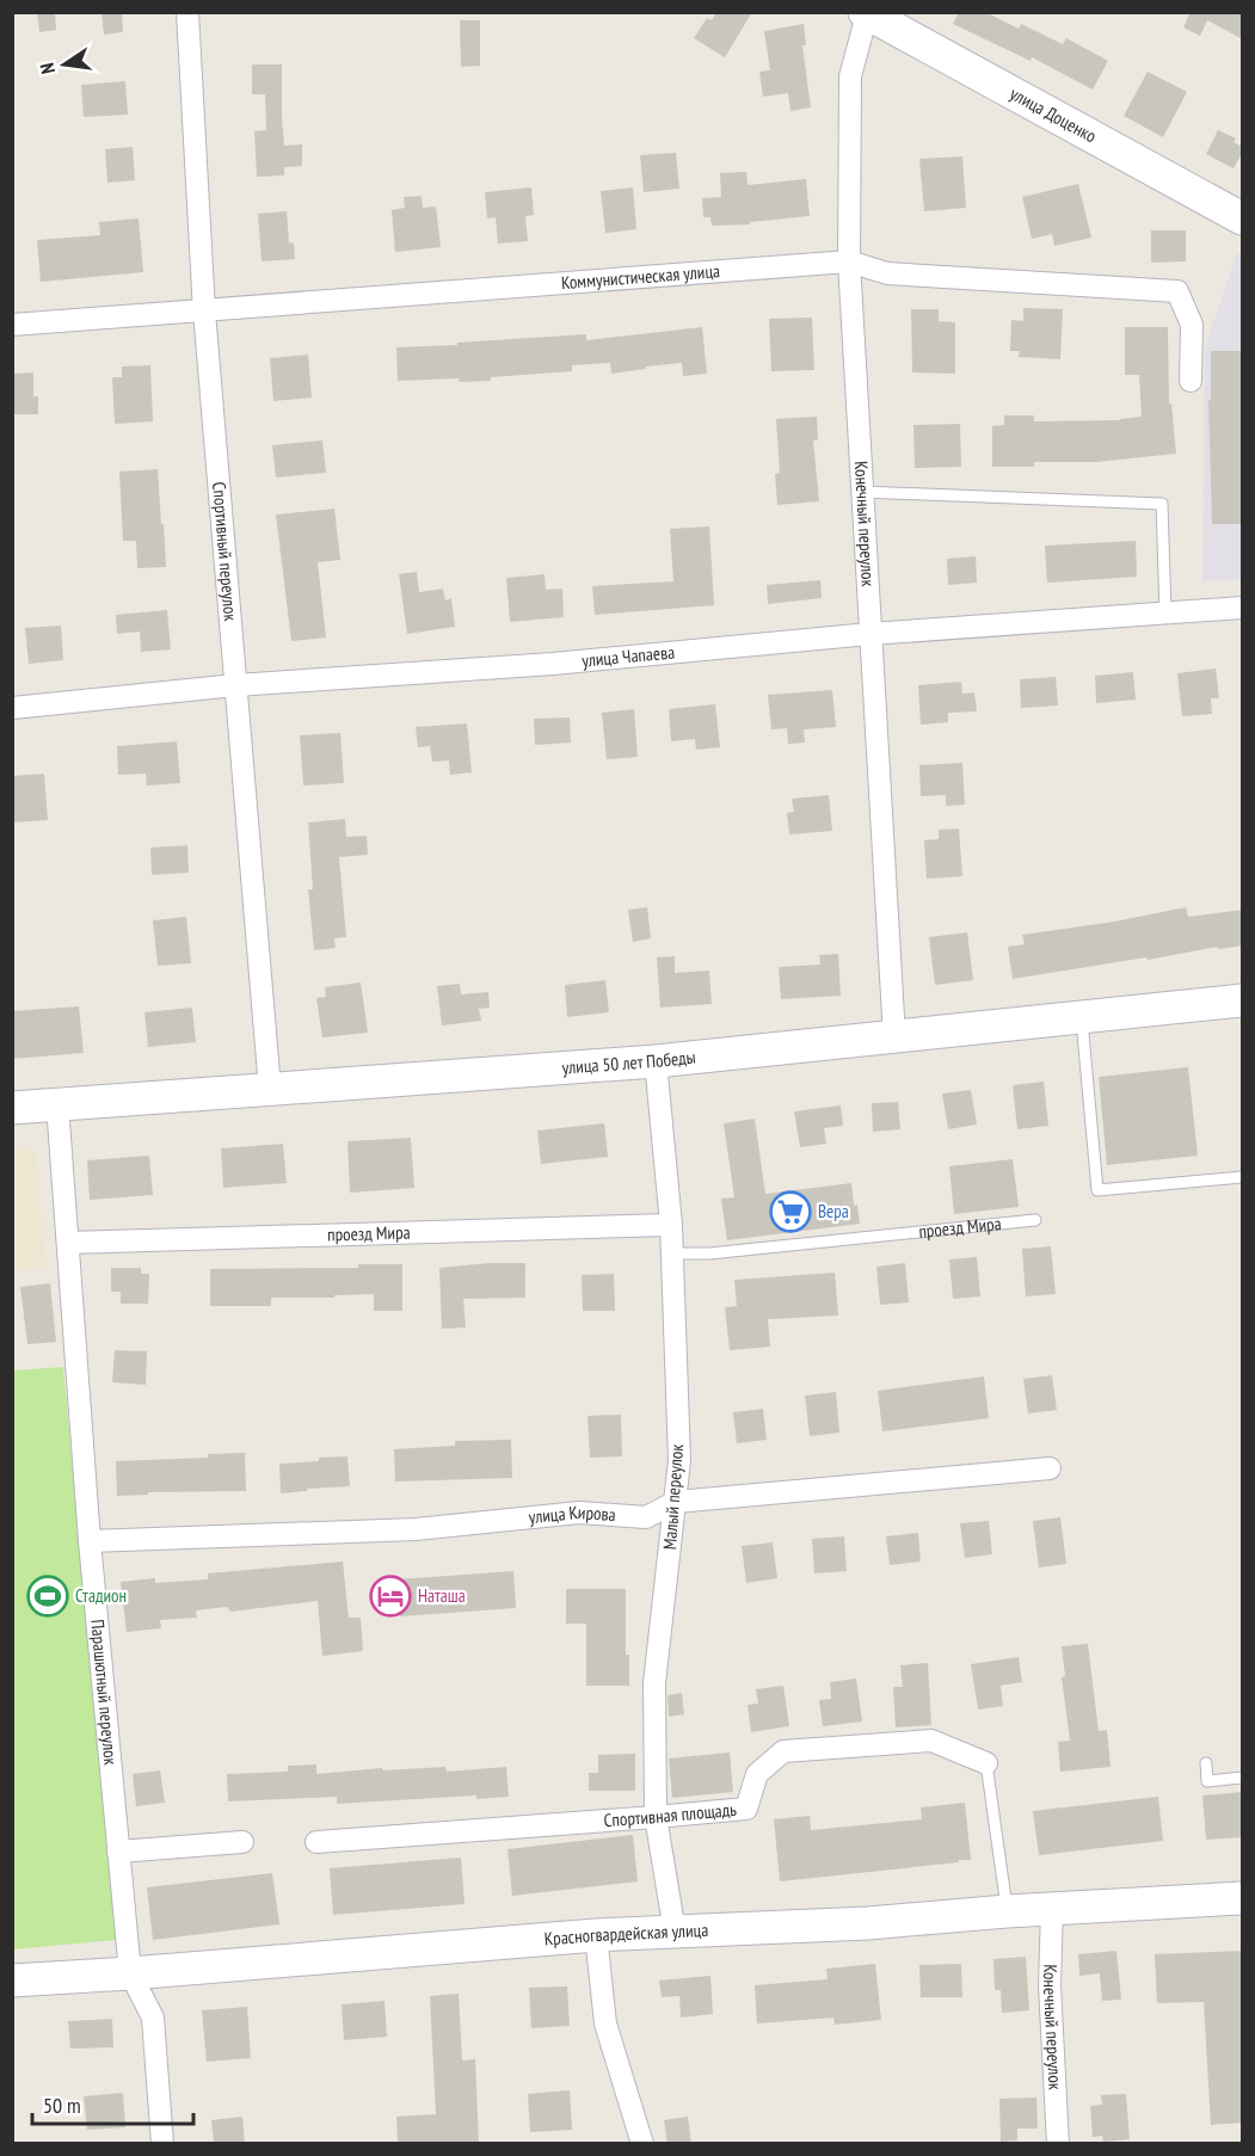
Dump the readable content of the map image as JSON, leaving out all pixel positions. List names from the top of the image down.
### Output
{
  "streets": {
    "street": [
      "улица Доценко",
      "Коммунистическая улица",
      "Конечный переулок",
      "Спортивный переулок",
      "улица Чапаева",
      "улица 50 лет Победы",
      "проезд Мира",
      "Малый переулок",
      "улица Кирова",
      "Парашютный переулок",
      "Спортивная площадь",
      "Красногвардейская улица"
    ]
  },
  "crossings": [
    ["улица Доценко", "Конечный переулок"],
    ["Коммунистическая улица", "Конечный переулок"],
    ["Коммунистическая улица", "Спортивный переулок"],
    ["Конечный переулок", "улица Чапаева"],
    ["Конечный переулок", "улица 50 лет Победы"],
    ["Конечный переулок", "Красногвардейская улица"],
    ["Спортивный переулок", "улица Чапаева"],
    ["Спортивный переулок", "улица 50 лет Победы"],
    ["улица 50 лет Победы", "Малый переулок"],
    ["улица 50 лет Победы", "Парашютный переулок"],
    ["проезд Мира", "Малый переулок"],
    ["проезд Мира", "Парашютный переулок"],
    ["Малый переулок", "улица Кирова"],
    ["Малый переулок", "Спортивная площадь"],
    ["Малый переулок", "Красногвардейская улица"],
    ["улица Кирова", "Парашютный переулок"],
    ["Парашютный переулок", "Красногвардейская улица"]
  ],
  "places": {
    "supermarket": ["Вера"],
    "sports": ["Стадион"],
    "hotel": ["Наташа"]
  },
  "scale_bar": "50 m",
  "north": "left"
}
